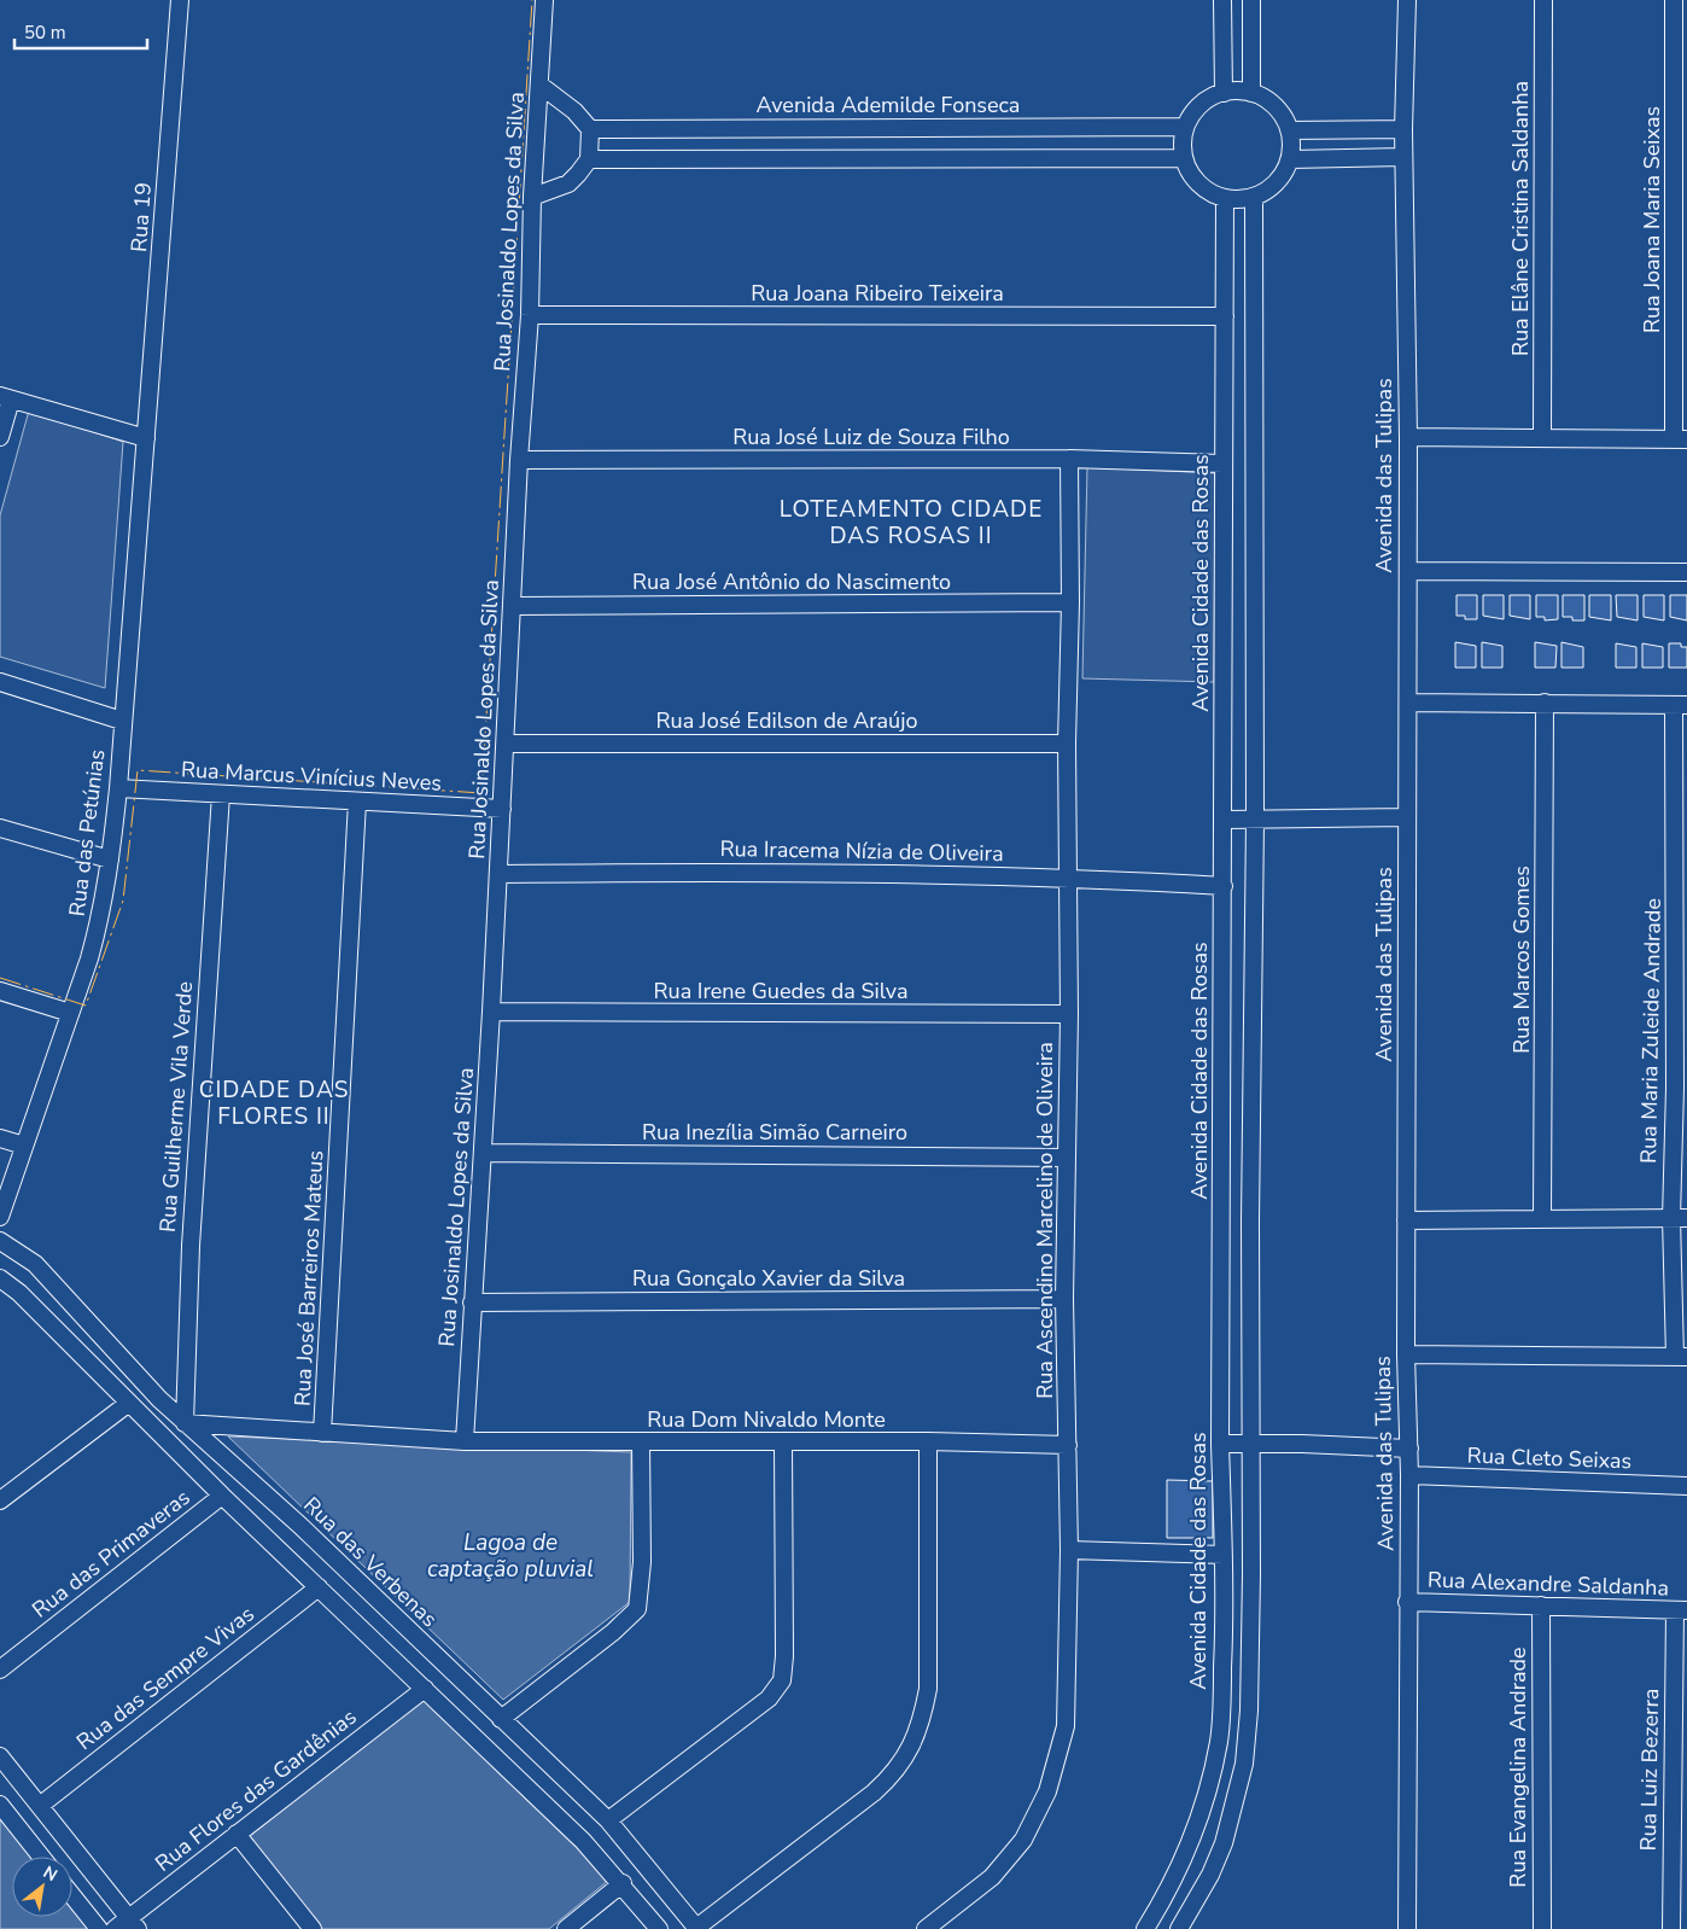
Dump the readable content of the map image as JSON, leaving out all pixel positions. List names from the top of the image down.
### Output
{
  "streets": {
    "street": [
      "Avenida Ademilde Fonseca",
      "Rua 19",
      "Rua Elâne Cristina Saldanha",
      "Rua Joana Maria Seixas",
      "Rua Josinaldo Lopes da Silva",
      "Rua Joana Ribeiro Teixeira",
      "Rua José Luiz de Souza Filho",
      "Avenida das Tulipas",
      "Rua José Antônio do Nascimento",
      "Avenida Cidade das Rosas",
      "Rua José Edilson de Araújo",
      "Rua Marcus Vinícius Neves",
      "Rua das Petúnias",
      "Rua Iracema Nízia de Oliveira",
      "Rua Marcos Gomes",
      "Rua Irene Guedes da Silva",
      "Rua Maria Zuleide Andrade",
      "Rua Guilherme Vila Verde",
      "Rua Inezília Simão Carneiro",
      "Rua Ascendino Marcelino de Oliveira",
      "Rua José Barreiros Mateus",
      "Rua Gonçalo Xavier da Silva",
      "Rua Dom Nivaldo Monte",
      "Rua Cleto Seixas",
      "Rua das Primaveras",
      "Rua das Verbenas",
      "Rua Alexandre Saldanha",
      "Rua das Sempre Vivas",
      "Rua Evangelina Andrade",
      "Rua Luiz Bezerra",
      "Rua Flores das Gardênias"
    ]
  },
  "crossings": [
    ["Avenida Ademilde Fonseca", "Avenida Cidade das Rosas"],
    ["Rua 19", "Rua das Petúnias"],
    ["Rua Josinaldo Lopes da Silva", "Rua Joana Ribeiro Teixeira"],
    ["Rua Josinaldo Lopes da Silva", "Rua José Luiz de Souza Filho"],
    ["Rua Josinaldo Lopes da Silva", "Rua José Antônio do Nascimento"],
    ["Rua Josinaldo Lopes da Silva", "Rua José Edilson de Araújo"],
    ["Rua Josinaldo Lopes da Silva", "Rua Marcus Vinícius Neves"],
    ["Rua Josinaldo Lopes da Silva", "Rua Iracema Nízia de Oliveira"],
    ["Rua Josinaldo Lopes da Silva", "Rua Irene Guedes da Silva"],
    ["Rua Josinaldo Lopes da Silva", "Rua Inezília Simão Carneiro"],
    ["Rua Josinaldo Lopes da Silva", "Rua Gonçalo Xavier da Silva"],
    ["Rua Josinaldo Lopes da Silva", "Rua Dom Nivaldo Monte"],
    ["Rua Joana Ribeiro Teixeira", "Avenida Cidade das Rosas"],
    ["Rua José Luiz de Souza Filho", "Avenida Cidade das Rosas"],
    ["Rua José Luiz de Souza Filho", "Rua Ascendino Marcelino de Oliveira"],
    ["Avenida das Tulipas", "Rua Cleto Seixas"],
    ["Avenida das Tulipas", "Rua Alexandre Saldanha"],
    ["Rua José Antônio do Nascimento", "Rua Ascendino Marcelino de Oliveira"],
    ["Avenida Cidade das Rosas", "Rua Iracema Nízia de Oliveira"],
    ["Rua José Edilson de Araújo", "Rua Ascendino Marcelino de Oliveira"],
    ["Rua Marcus Vinícius Neves", "Rua das Petúnias"],
    ["Rua Marcus Vinícius Neves", "Rua Guilherme Vila Verde"],
    ["Rua Marcus Vinícius Neves", "Rua José Barreiros Mateus"],
    ["Rua Iracema Nízia de Oliveira", "Rua Ascendino Marcelino de Oliveira"],
    ["Rua Irene Guedes da Silva", "Rua Ascendino Marcelino de Oliveira"],
    ["Rua Guilherme Vila Verde", "Rua Dom Nivaldo Monte"],
    ["Rua Guilherme Vila Verde", "Rua das Verbenas"],
    ["Rua Inezília Simão Carneiro", "Rua Ascendino Marcelino de Oliveira"],
    ["Rua Ascendino Marcelino de Oliveira", "Rua Gonçalo Xavier da Silva"],
    ["Rua Ascendino Marcelino de Oliveira", "Rua Dom Nivaldo Monte"],
    ["Rua José Barreiros Mateus", "Rua Dom Nivaldo Monte"],
    ["Rua Dom Nivaldo Monte", "Rua das Verbenas"],
    ["Rua Alexandre Saldanha", "Rua Evangelina Andrade"],
    ["Rua Alexandre Saldanha", "Rua Luiz Bezerra"]
  ],
  "districts": ["LOTEAMENTO CIDADE DAS ROSAS II", "CIDADE DAS FLORES II"],
  "water": ["Lagoa de captação pluvial"],
  "scale_bar": "50 m",
  "north": "top right"
}
